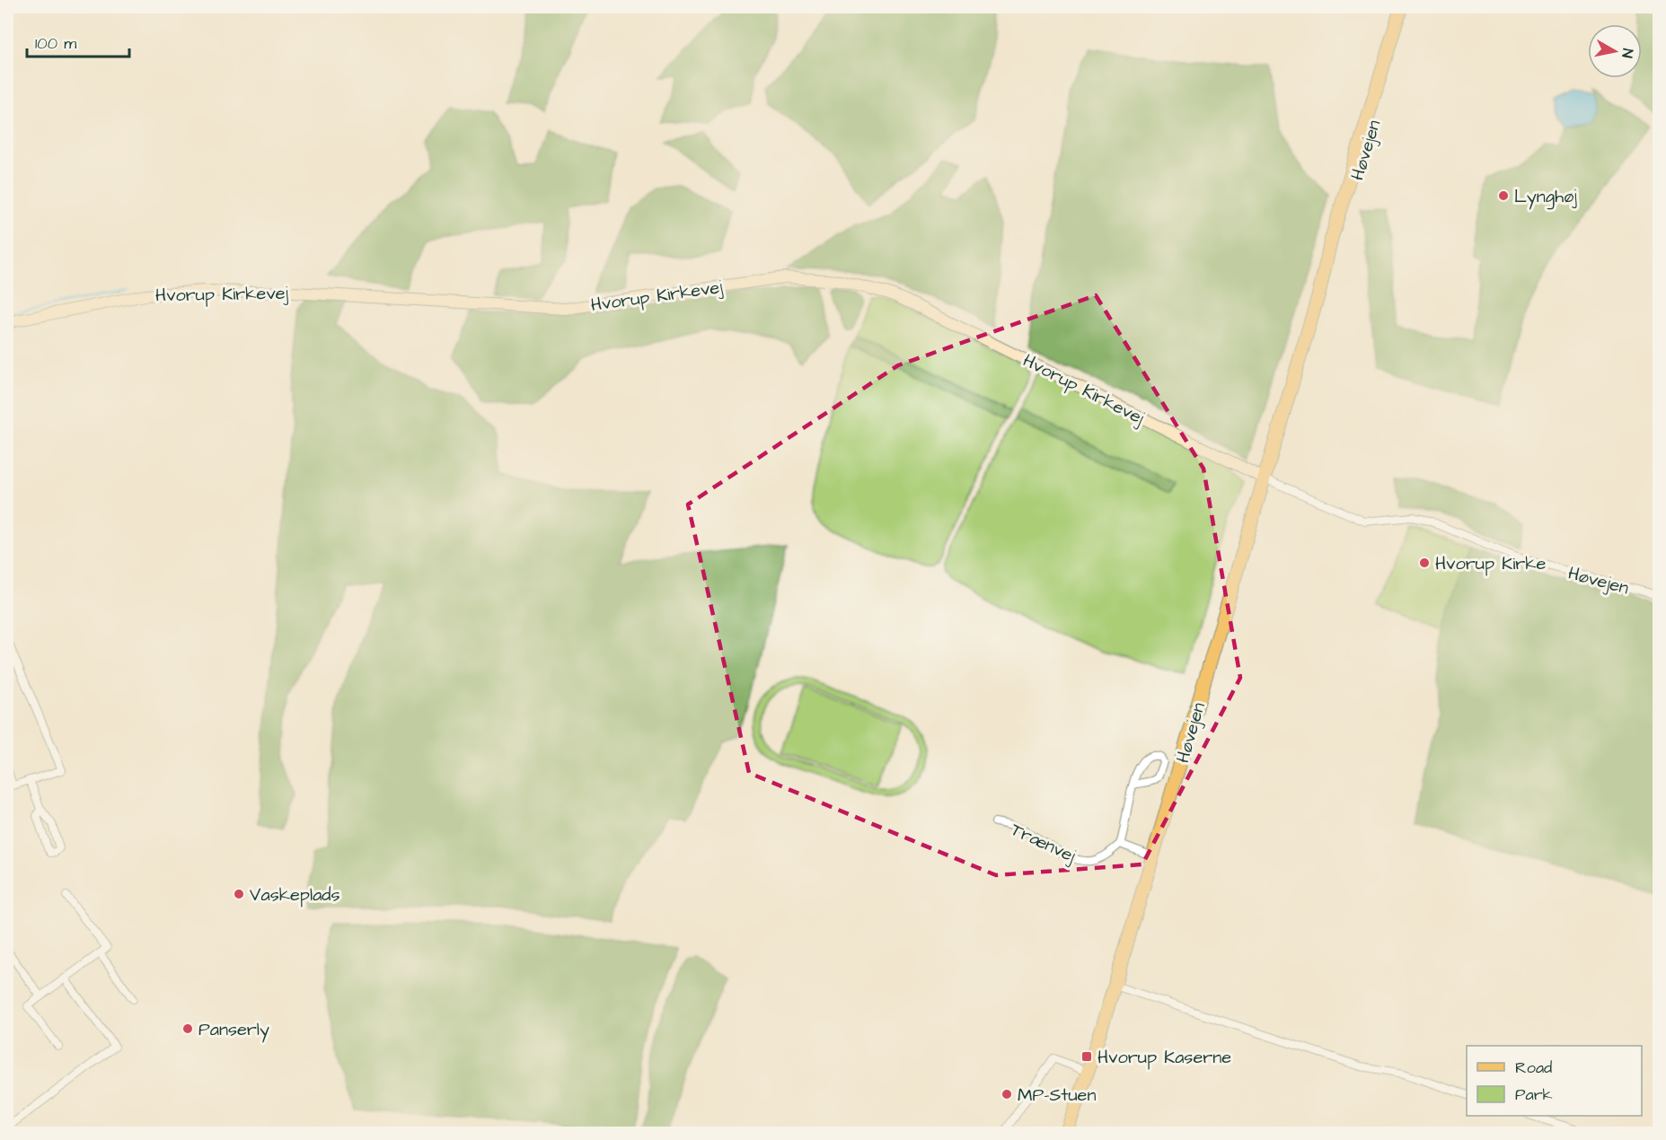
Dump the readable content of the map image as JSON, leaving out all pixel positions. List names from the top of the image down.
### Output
{
  "streets": {
    "main road": ["Høvejen"],
    "street": ["Hvorup Kirkevej", "Trænvej"]
  },
  "crossings": [
    ["Høvejen", "Hvorup Kirkevej"]
  ],
  "places": {
    "other": [
      "Lynghøj",
      "Hvorup Kirke",
      "Vaskeplads",
      "Panserly",
      "MP-Stuen"
    ],
    "transit": ["Hvorup Kaserne"]
  },
  "legend": ["Road", "Park"],
  "scale_bar": "100 m",
  "north": "right"
}
